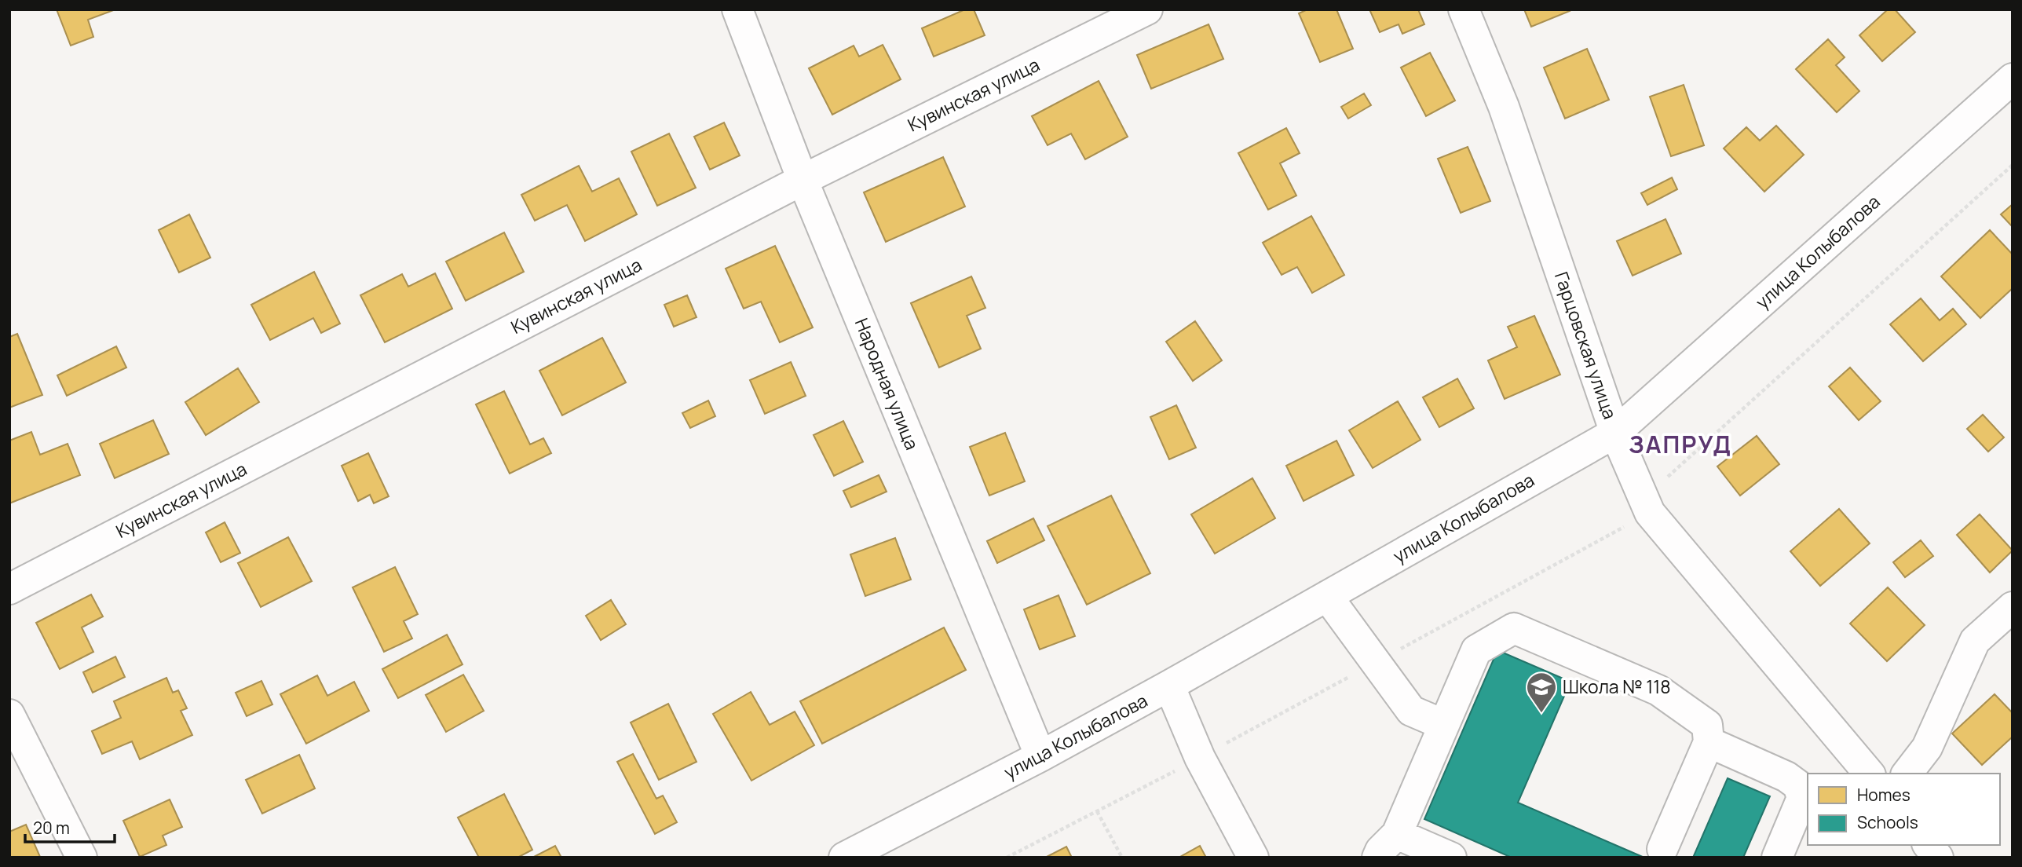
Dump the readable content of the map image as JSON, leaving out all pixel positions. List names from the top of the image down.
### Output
{
  "streets": {
    "street": [
      "Кувинская улица",
      "улица Колыбалова",
      "Гарцовская улица",
      "Народная улица"
    ]
  },
  "crossings": [
    ["Кувинская улица", "Народная улица"],
    ["улица Колыбалова", "Гарцовская улица"],
    ["улица Колыбалова", "Народная улица"]
  ],
  "districts": ["ЗАПРУД"],
  "places": {
    "school or university": ["Школа № 118"]
  },
  "legend": ["Homes", "Schools"],
  "scale_bar": "20 m"
}
